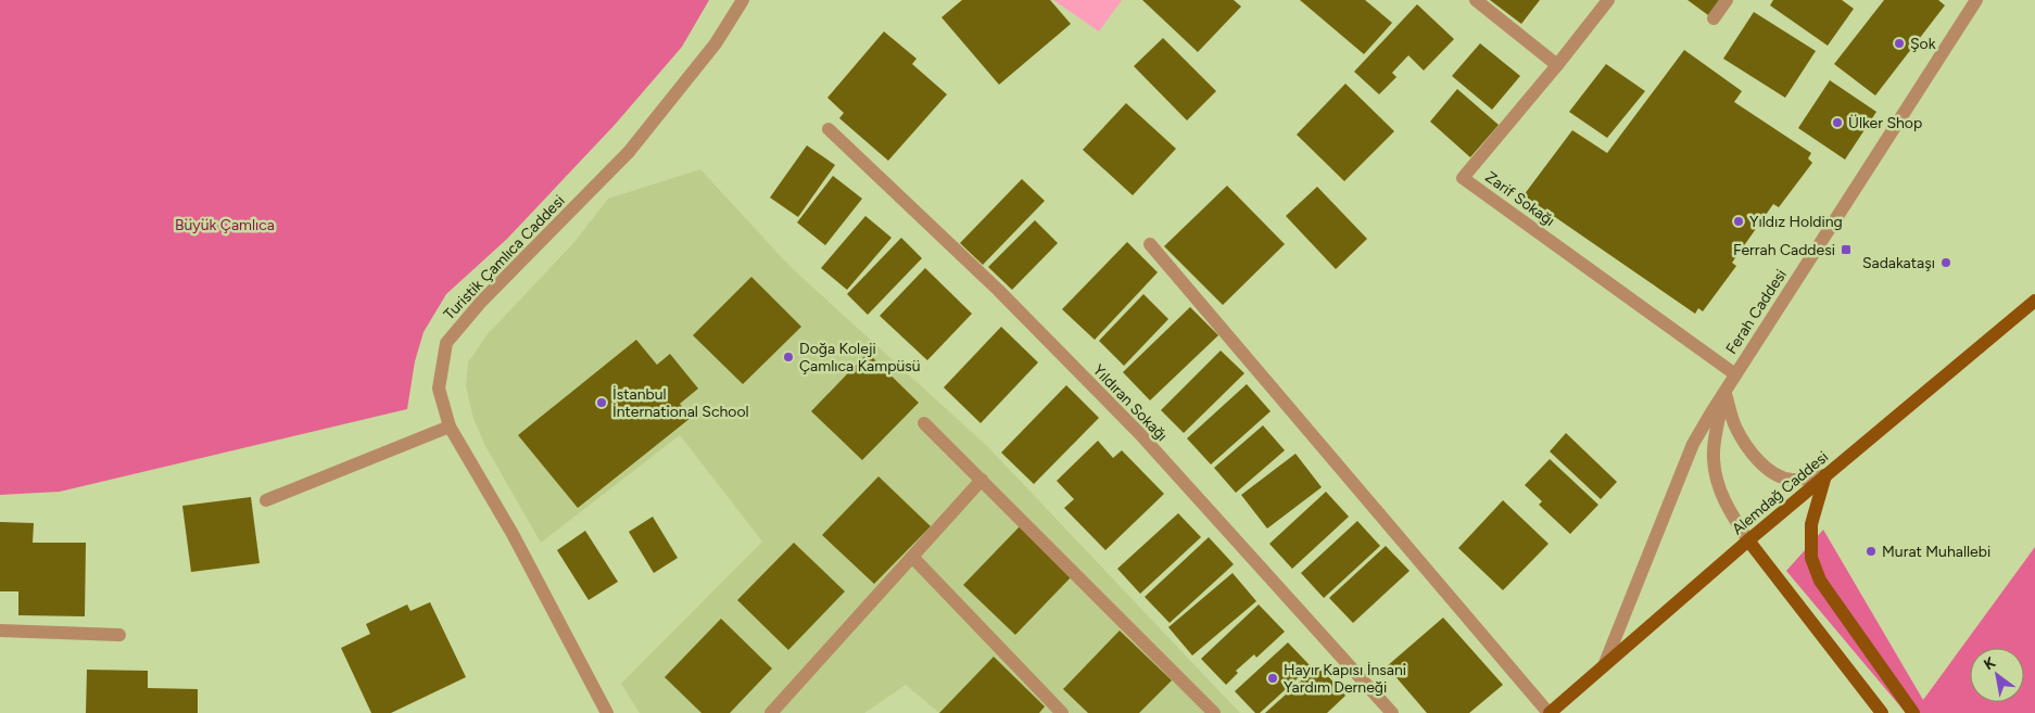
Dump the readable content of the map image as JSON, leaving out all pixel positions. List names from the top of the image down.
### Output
{
  "streets": {
    "main road": ["Alemdağ Caddesi"],
    "street": [
      "Zarif Sokağı",
      "Turistik Çamlıca Caddesi",
      "Ferah Caddesi",
      "Yıldıran Sokağı"
    ]
  },
  "crossings": [
    ["Zarif Sokağı", "Ferah Caddesi"],
    ["Ferah Caddesi", "Alemdağ Caddesi"]
  ],
  "parks": ["Büyük Çamlıca"],
  "places": {
    "other": [
      "Şok",
      "Ülker Shop",
      "Yıldız Holding",
      "Sadakataşı",
      "Doğa Koleji Çamlıca Kampüsü",
      "İstanbul İnternational School",
      "Murat Muhallebi",
      "Hayır Kapısı İnsani Yardım Derneği"
    ],
    "transit": ["Ferrah Caddesi"]
  },
  "north": "top left"
}
